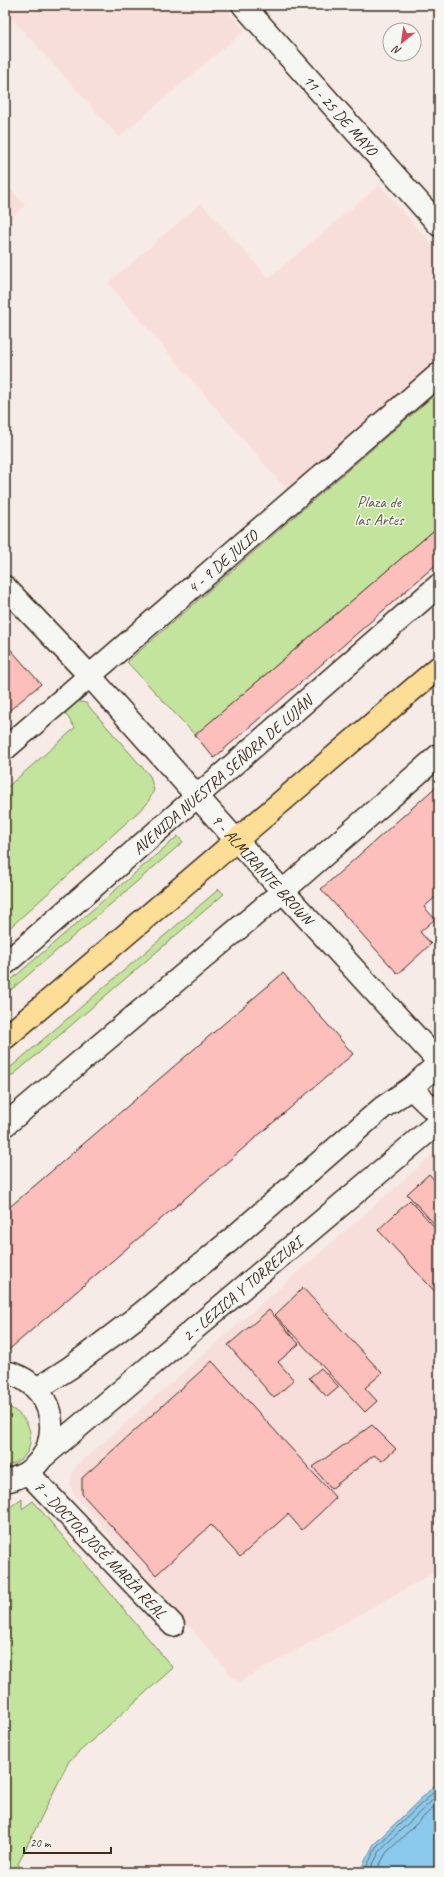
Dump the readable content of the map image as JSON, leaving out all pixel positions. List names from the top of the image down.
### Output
{
  "streets": {
    "street": [
      "11 - 25 DE MAYO",
      "4 - 9 DE JULIO",
      "AVENIDA NUESTRA SEÑORA DE LUJÁN",
      "9 - ALMIRANTE BROWN",
      "2 - LEZICA Y TORREZURI",
      "7 - DOCTOR JOSÉ MARÍA REAL"
    ]
  },
  "crossings": [
    ["4 - 9 DE JULIO", "9 - ALMIRANTE BROWN"],
    ["AVENIDA NUESTRA SEÑORA DE LUJÁN", "9 - ALMIRANTE BROWN"],
    ["2 - LEZICA Y TORREZURI", "7 - DOCTOR JOSÉ MARÍA REAL"]
  ],
  "parks": ["Plaza de las Artes"],
  "scale_bar": "20 m",
  "north": "bottom left"
}
